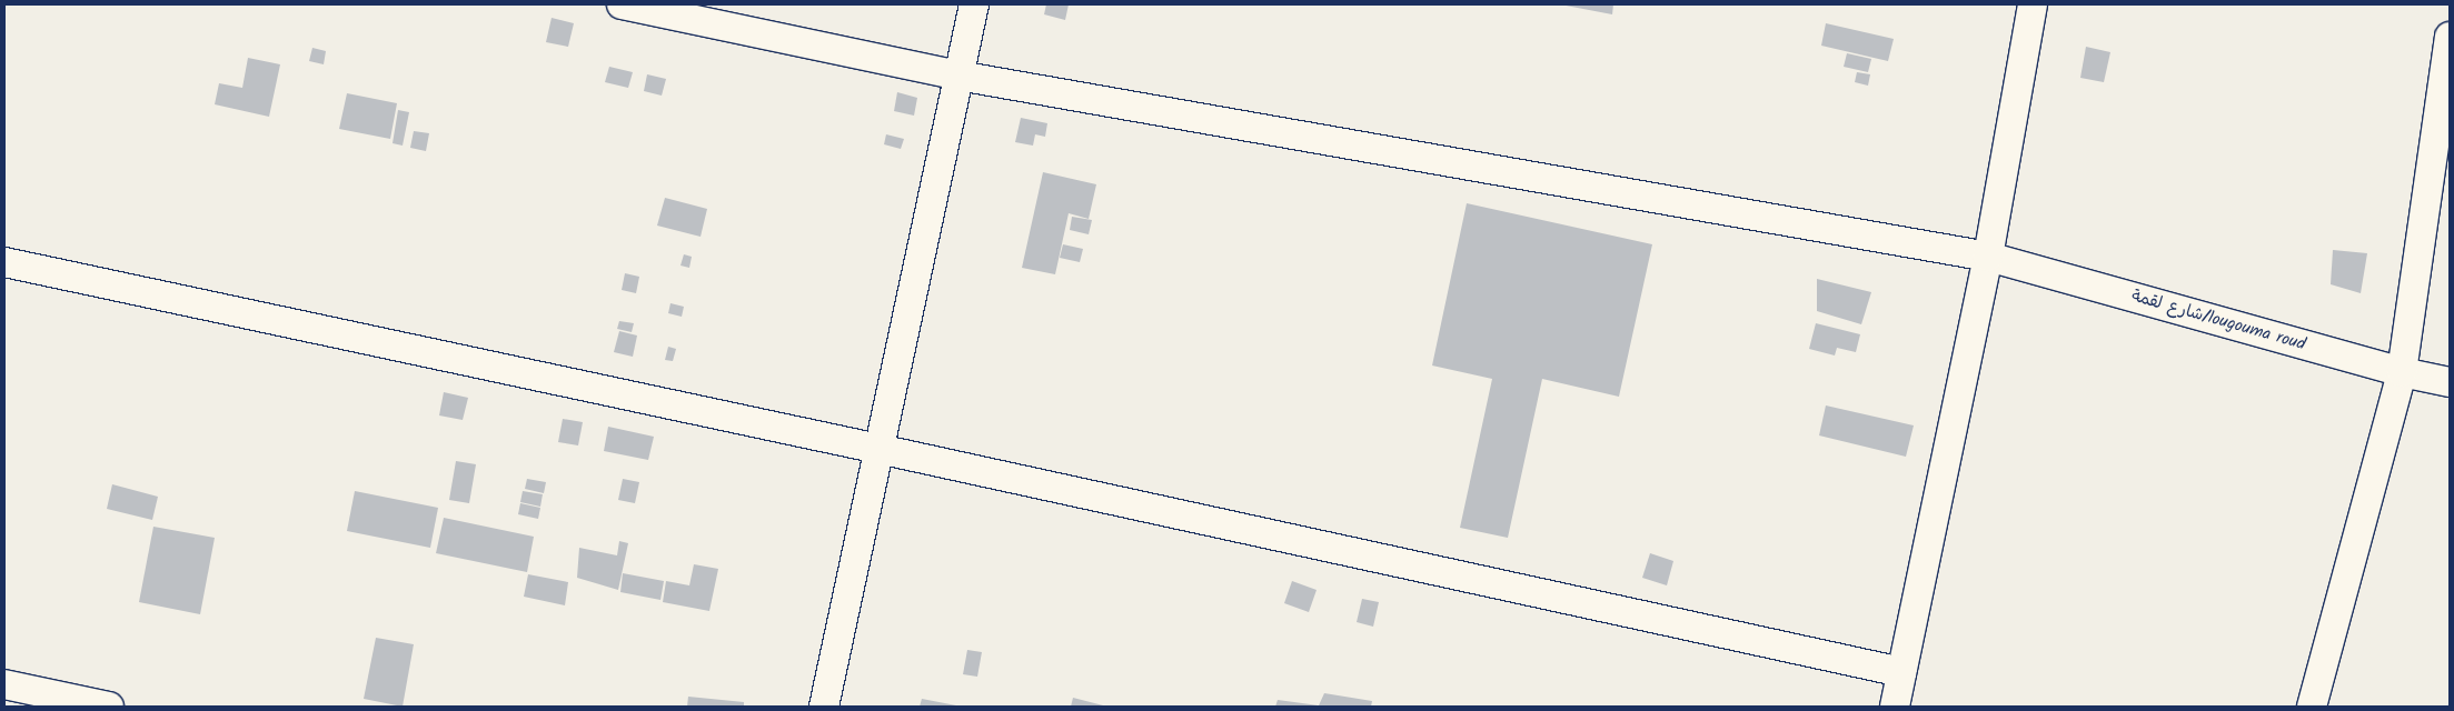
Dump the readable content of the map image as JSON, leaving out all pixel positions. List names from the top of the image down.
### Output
{
  "streets": {
    "street": ["شارع لقمة/lougouma roud"]
  }
}
